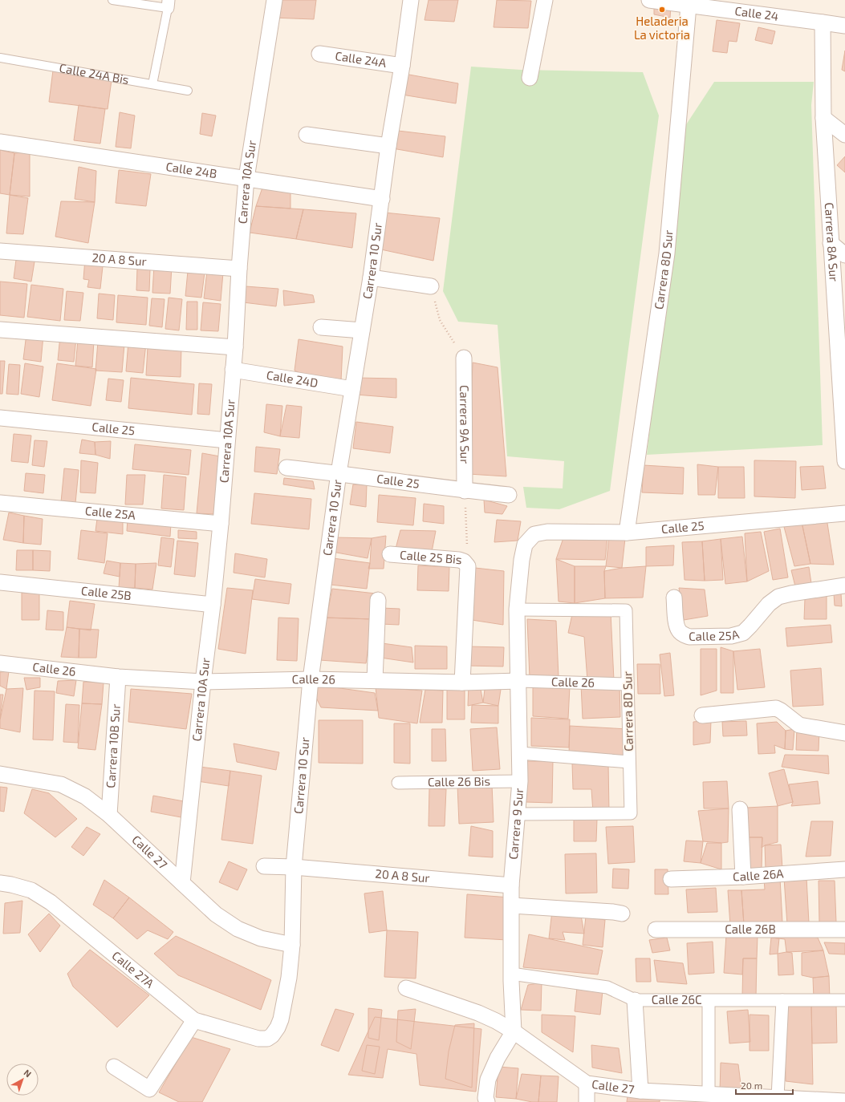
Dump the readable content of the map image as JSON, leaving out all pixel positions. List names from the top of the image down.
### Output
{
  "streets": {
    "street": [
      "Calle 24",
      "Calle 24A",
      "Calle 24B",
      "Carrera 10A Sur",
      "Carrera 8A Sur",
      "20 A 8 Sur",
      "Carrera 10 Sur",
      "Carrera 8D Sur",
      "Calle 24D",
      "Carrera 9A Sur",
      "Calle 25",
      "Calle 25A",
      "Calle 25 Bis",
      "Calle 25B",
      "Calle 26",
      "Carrera 10B Sur",
      "Calle 26 Bis",
      "Carrera 9 Sur",
      "Calle 27",
      "Calle 26A",
      "Calle 26B",
      "Calle 27A",
      "Calle 26C"
    ],
    "lane": ["Calle 24A Bis"]
  },
  "crossings": [
    ["Calle 24", "Carrera 8A Sur"],
    ["Calle 24", "Carrera 8D Sur"],
    ["Calle 24A", "Carrera 10 Sur"],
    ["Calle 24B", "Carrera 10A Sur"],
    ["Calle 24B", "Carrera 10 Sur"],
    ["Carrera 10A Sur", "20 A 8 Sur"],
    ["Carrera 10A Sur", "Calle 24D"],
    ["Carrera 10A Sur", "Calle 25"],
    ["Carrera 10A Sur", "Calle 25A"],
    ["Carrera 10A Sur", "Calle 25B"],
    ["Carrera 10A Sur", "Calle 26"],
    ["Carrera 10A Sur", "Calle 27"],
    ["20 A 8 Sur", "Carrera 10 Sur"],
    ["20 A 8 Sur", "Carrera 9 Sur"],
    ["Carrera 10 Sur", "Calle 24D"],
    ["Carrera 10 Sur", "Calle 25"],
    ["Carrera 10 Sur", "Calle 26"],
    ["Carrera 10 Sur", "Calle 27"],
    ["Carrera 10 Sur", "Calle 27A"],
    ["Carrera 8D Sur", "Calle 25"],
    ["Carrera 8D Sur", "Calle 26"],
    ["Carrera 8D Sur", "Carrera 9 Sur"],
    ["Carrera 9A Sur", "Calle 25"],
    ["Calle 25", "Carrera 9 Sur"],
    ["Calle 26", "Carrera 10B Sur"],
    ["Calle 26", "Carrera 9 Sur"],
    ["Carrera 10B Sur", "Calle 27"],
    ["Calle 26 Bis", "Carrera 9 Sur"],
    ["Carrera 9 Sur", "Calle 27"],
    ["Carrera 9 Sur", "Calle 26C"]
  ],
  "places": ["Heladeria La victoria"],
  "scale_bar": "20 m",
  "north": "top right"
}
